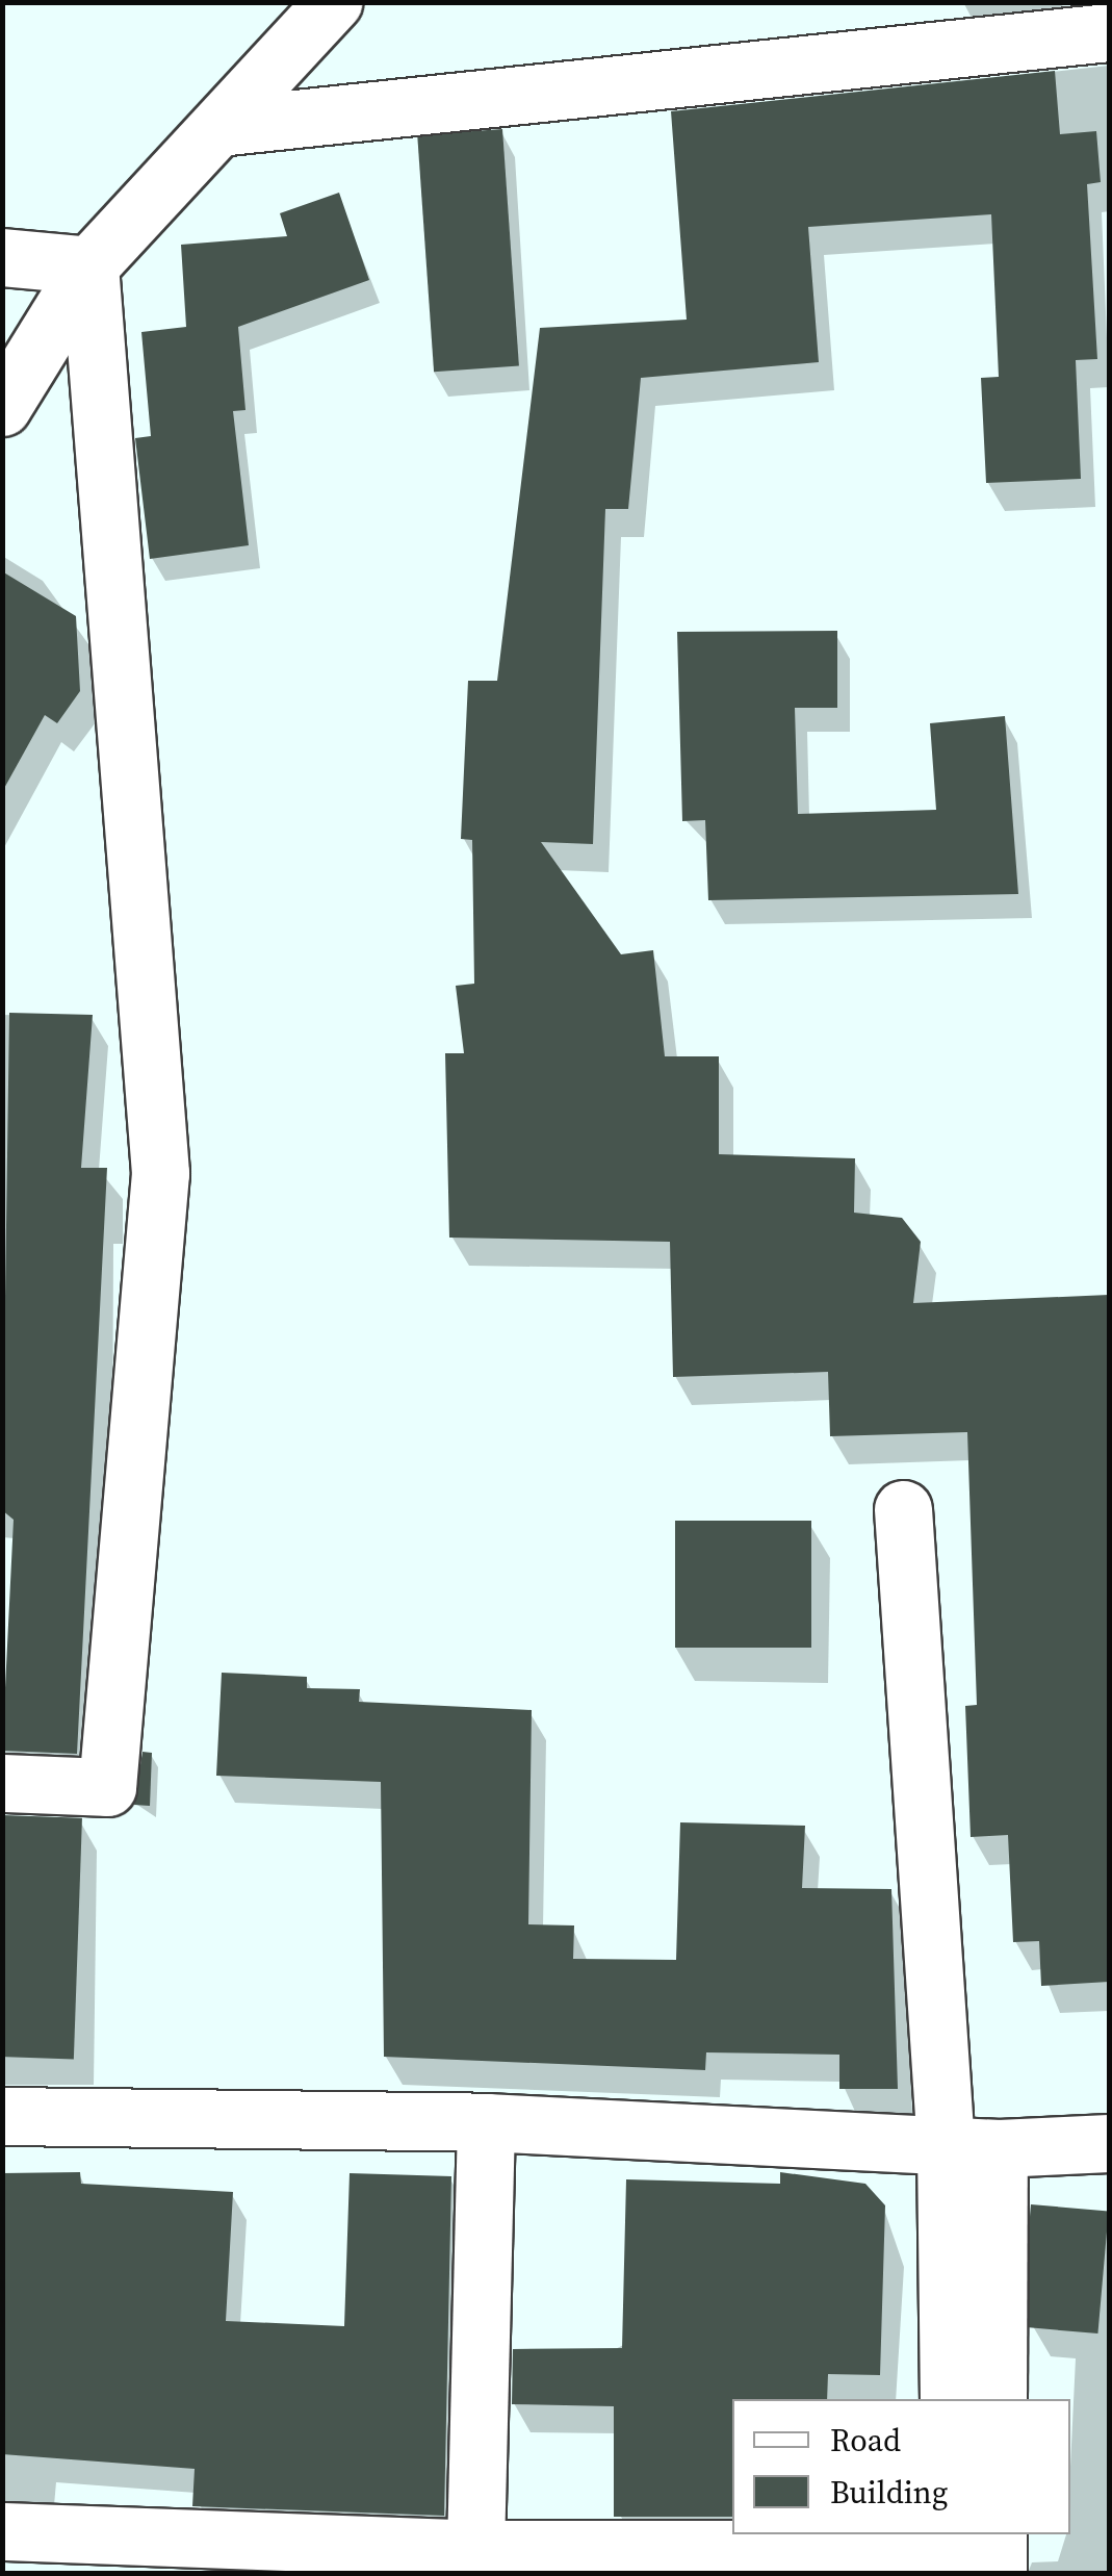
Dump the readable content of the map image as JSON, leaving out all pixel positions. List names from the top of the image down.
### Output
{
  "legend": ["Road", "Building"]
}
